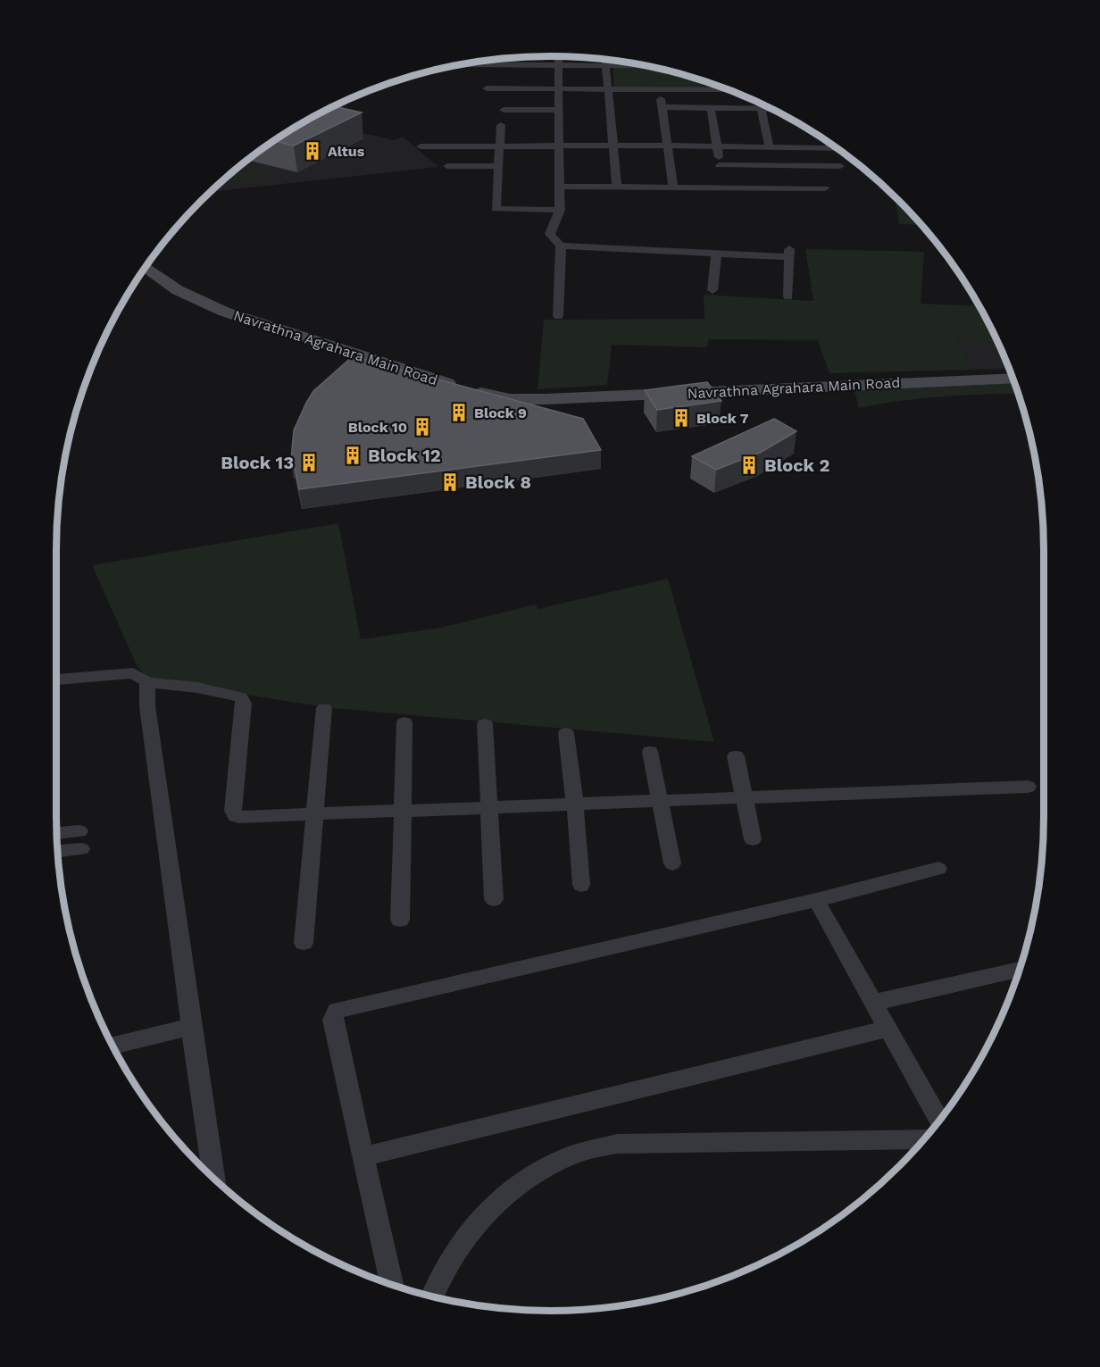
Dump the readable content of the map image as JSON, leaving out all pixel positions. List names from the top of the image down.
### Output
{
  "streets": {
    "street": ["Navrathna Agrahara Main Road"]
  },
  "places": {
    "building": [
      "Altus",
      "Block 9",
      "Block 7",
      "Block 10",
      "Block 12",
      "Block 13",
      "Block 2",
      "Block 8"
    ]
  }
}
